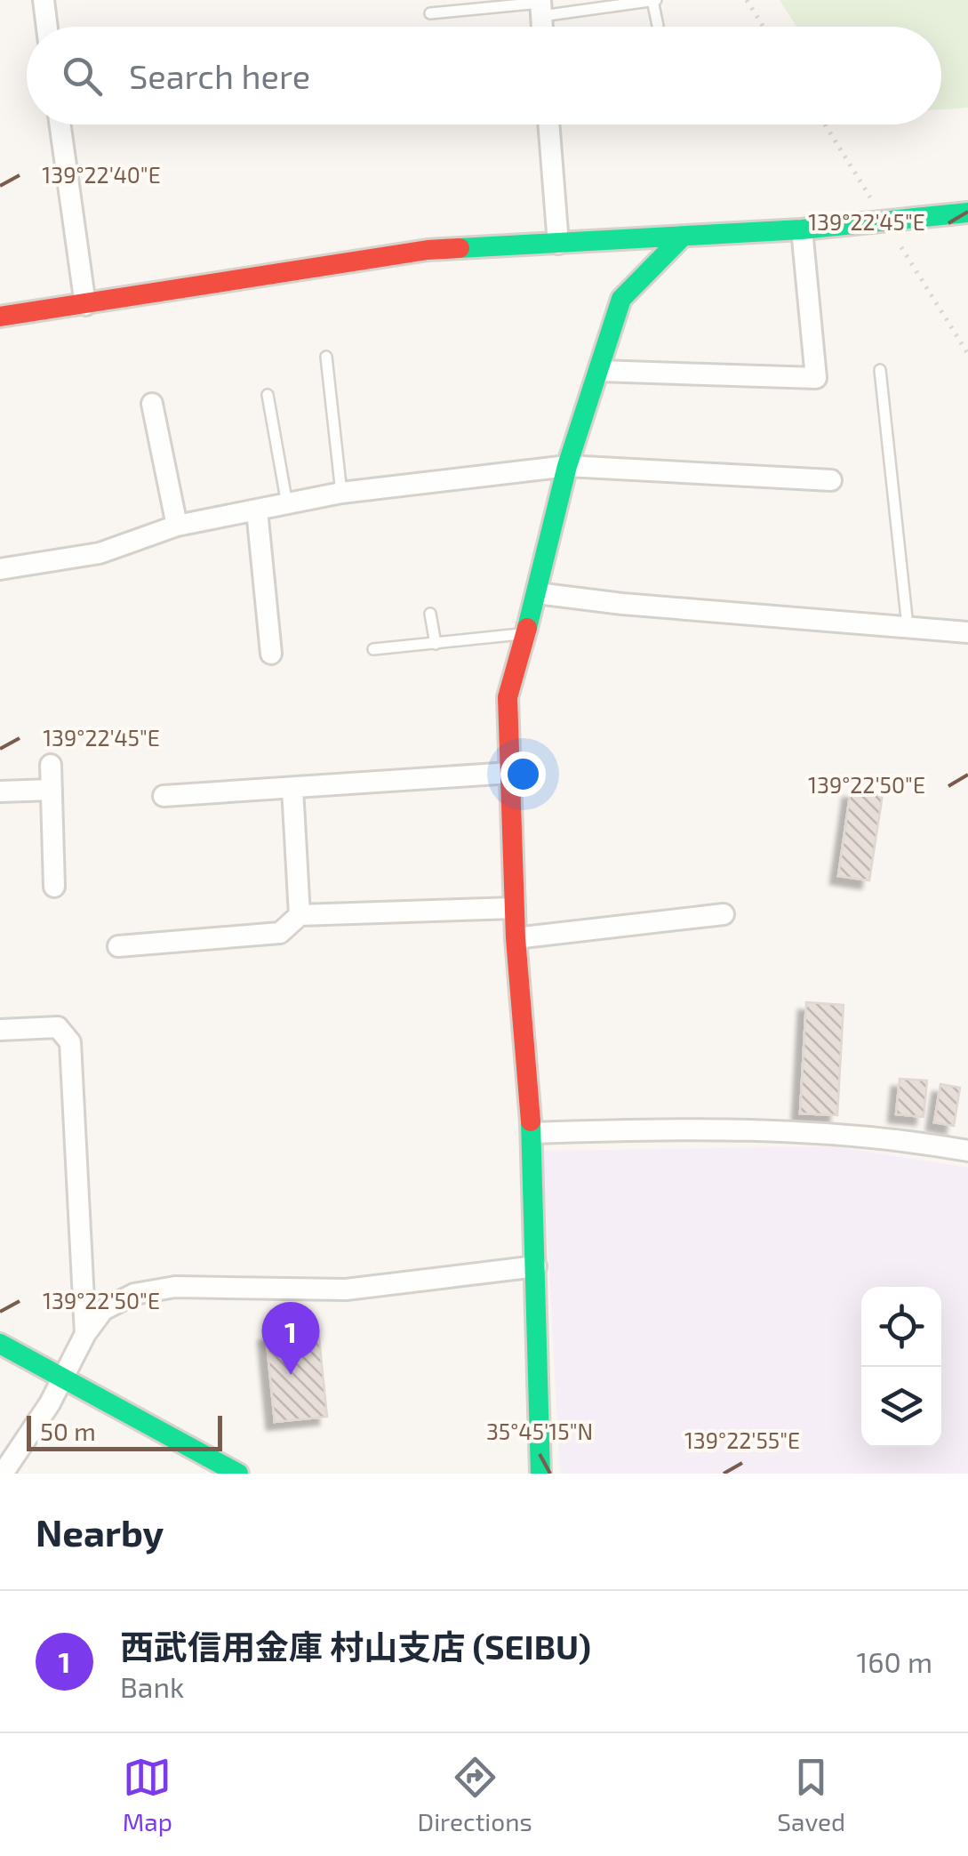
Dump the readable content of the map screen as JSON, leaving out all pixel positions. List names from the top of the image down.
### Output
{
  "scale_bar": "50 m",
  "page": {
    "search": "Search here",
    "pins": "1",
    "scale": "50 m",
    "heading": "Nearby",
    "list": [
      {
        "mark": "1",
        "name": "西武信用金庫 村山支店 (SEIBU)",
        "note": "Bank",
        "value": "160 m"
      }
    ],
    "nav": ["Map", "Directions", "Saved"]
  },
  "coordinates": [
    "139°22'40\"E",
    "139°22'45\"E",
    "139°22'50\"E",
    "35°45'15\"N",
    "139°22'55\"E"
  ]
}
